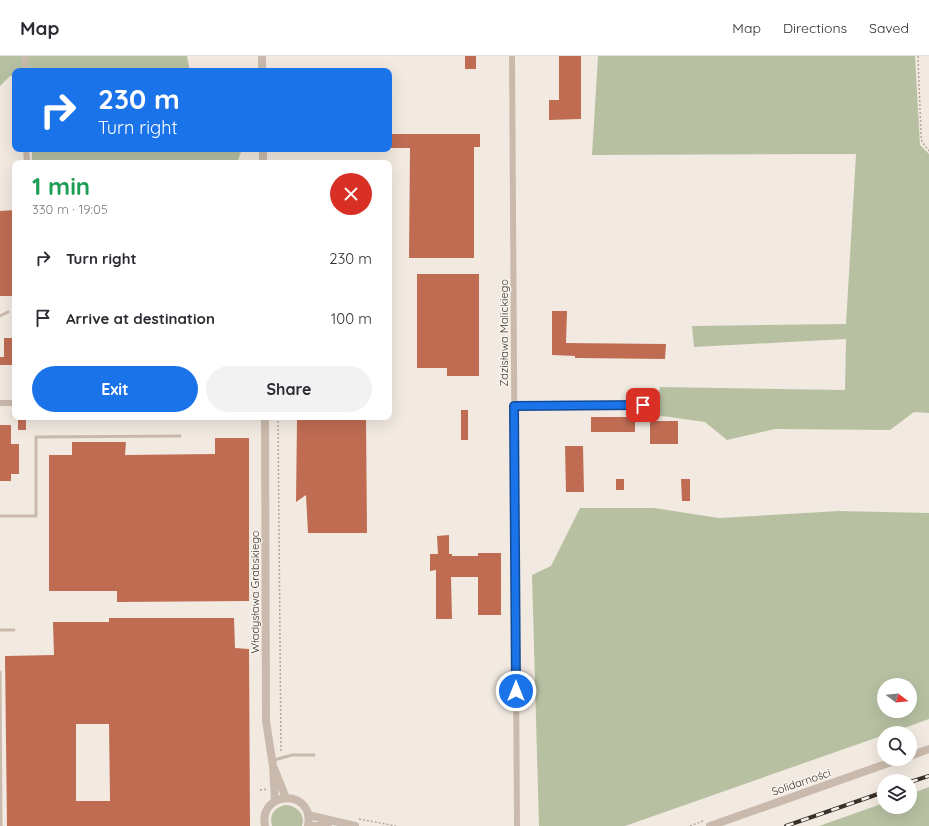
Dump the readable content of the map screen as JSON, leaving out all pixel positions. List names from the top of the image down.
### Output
{
  "streets": {
    "street": ["Zdzisława Malickiego", "Władysława Grabskiego", "Solidarności"]
  },
  "north": "right",
  "page": {
    "header": "Map",
    "nav": ["Map", "Directions", "Saved"],
    "turn": ["230 m", "Turn right"],
    "heading": ["1 min", "330 m · 19:05"],
    "list": [
      {
        "name": "Turn right",
        "value": "230 m"
      },
      {
        "name": "Arrive at destination",
        "value": "100 m"
      }
    ],
    "buttons": ["Exit", "Share"]
  }
}
